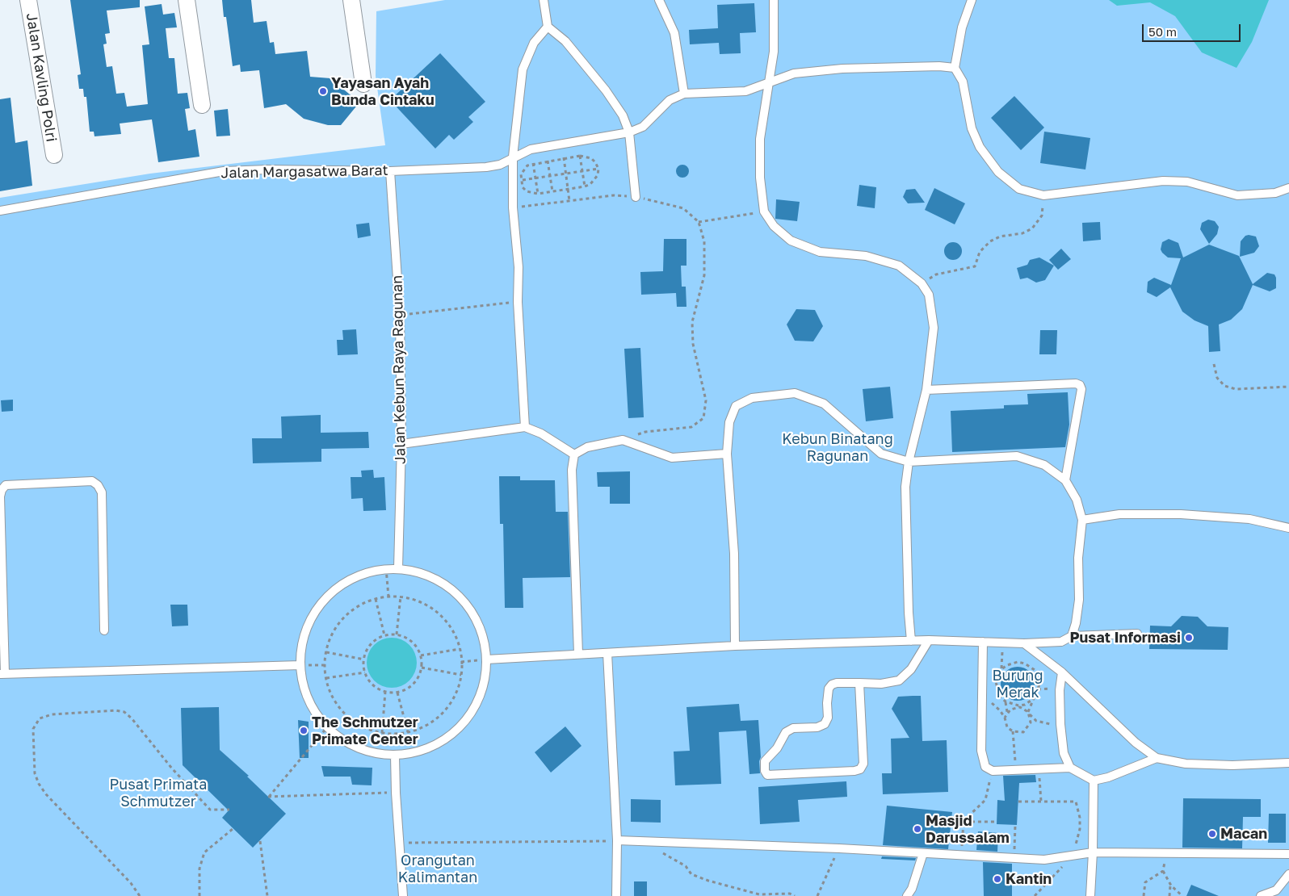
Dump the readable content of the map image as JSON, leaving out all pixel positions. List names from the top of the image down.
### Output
{
  "streets": {
    "street": ["Jalan Kavling Polri"],
    "lane": ["Jalan Margasatwa Barat", "Jalan Kebun Raya Ragunan"]
  },
  "crossings": [
    ["Jalan Margasatwa Barat", "Jalan Kebun Raya Ragunan"]
  ],
  "parks": [
    "Kebun Binatang Ragunan",
    "Burung Merak",
    "Pusat Primata Schmutzer",
    "Orangutan Kalimantan"
  ],
  "places": [
    "Yayasan Ayah Bunda Cintaku",
    "Pusat Informasi",
    "The Schmutzer Primate Center",
    "Masjid Darussalam",
    "Macan",
    "Kantin"
  ],
  "scale_bar": "50 m"
}
